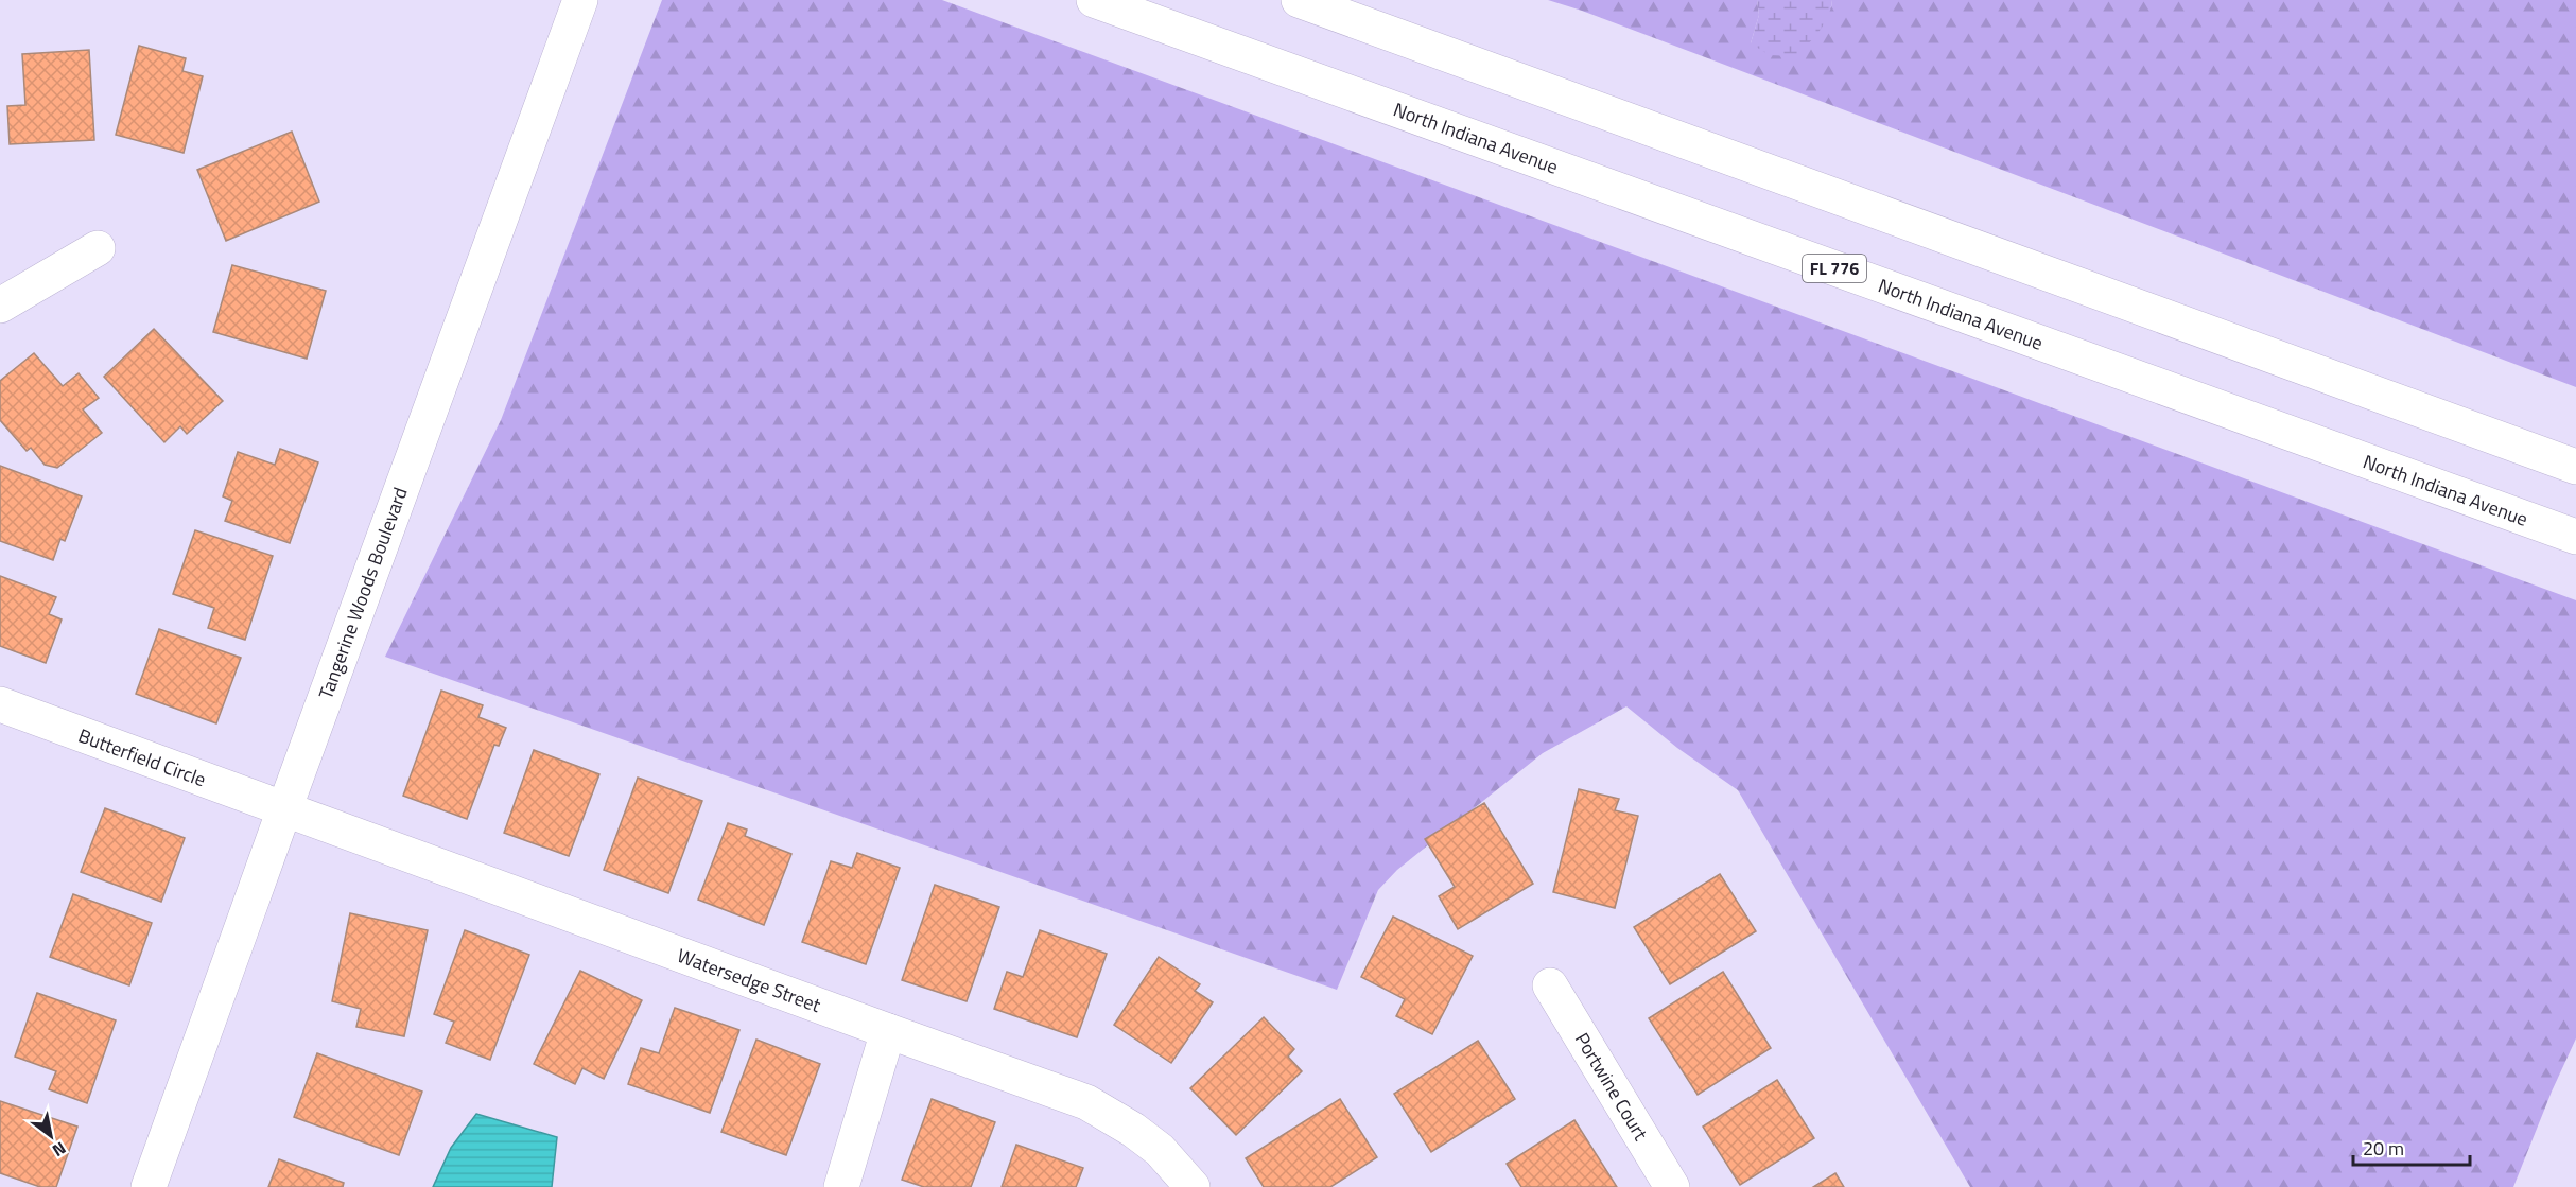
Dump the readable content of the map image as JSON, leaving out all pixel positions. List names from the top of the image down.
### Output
{
  "streets": {
    "street": [
      "North Indiana Avenue",
      "FL 776",
      "Tangerine Woods Boulevard",
      "Butterfield Circle",
      "Watersedge Street",
      "Portwine Court"
    ]
  },
  "crossings": [
    ["Tangerine Woods Boulevard", "Butterfield Circle"],
    ["Tangerine Woods Boulevard", "Watersedge Street"],
    ["Butterfield Circle", "Watersedge Street"]
  ],
  "scale_bar": "20 m",
  "north": "bottom right"
}
